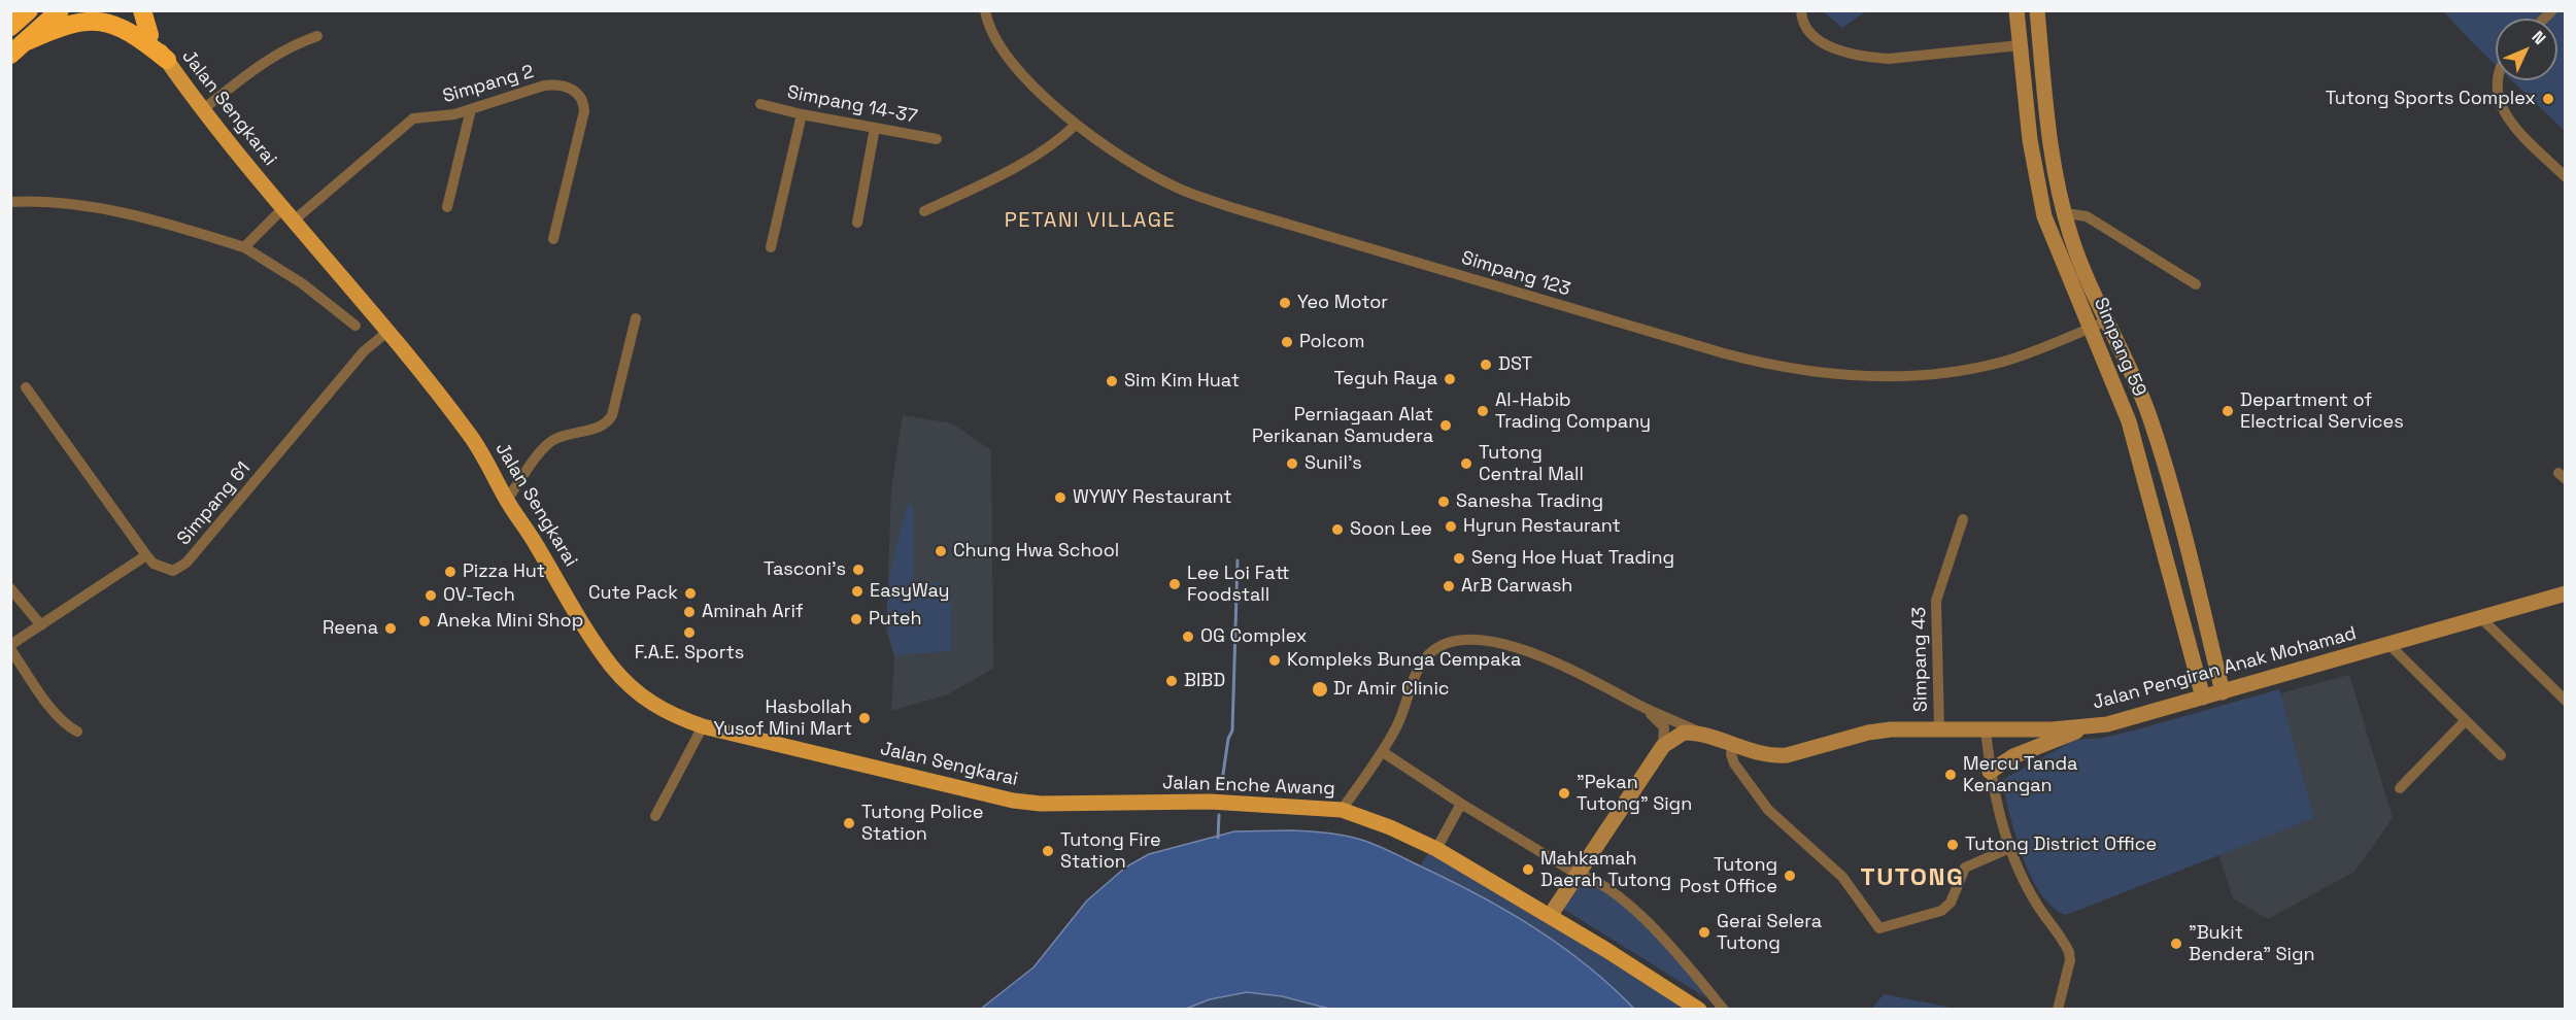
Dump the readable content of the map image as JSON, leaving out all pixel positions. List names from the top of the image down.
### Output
{
  "streets": {
    "main road": ["Jalan Sengkarai", "Jalan Enche Awang"],
    "street": [
      "Simpang 2",
      "Simpang 14-37",
      "Simpang 123",
      "Simpang 59",
      "Simpang 61",
      "Simpang 43",
      "Jalan Pengiran Anak Mohamad"
    ]
  },
  "crossings": [
    ["Simpang 2", "Jalan Sengkarai"],
    ["Jalan Sengkarai", "Simpang 61"],
    ["Jalan Sengkarai", "Jalan Enche Awang"],
    ["Simpang 123", "Simpang 59"],
    ["Simpang 59", "Jalan Pengiran Anak Mohamad"],
    ["Simpang 43", "Jalan Pengiran Anak Mohamad"]
  ],
  "districts": ["PETANI VILLAGE", "TUTONG"],
  "places": [
    "Tutong Sports Complex",
    "Yeo Motor",
    "Polcom",
    "DST",
    "Teguh Raya",
    "Sim Kim Huat",
    "Al-Habib Trading Company",
    "Department of Electrical Services",
    "Perniagaan Alat Perikanan Samudera",
    "Sunil's",
    "Tutong Central Mall",
    "WYWY Restaurant",
    "Sanesha Trading",
    "Hyrun Restaurant",
    "Soon Lee",
    "Chung Hwa School",
    "Seng Hoe Huat Trading",
    "Tasconi's",
    "Pizza Hut",
    "Lee Loi Fatt Foodstall",
    "ArB Carwash",
    "EasyWay",
    "Cute Pack",
    "OV-Tech",
    "Aminah Arif",
    "Puteh",
    "Aneka Mini Shop",
    "Reena",
    "F.A.E. Sports",
    "OG Complex",
    "Kompleks Bunga Cempaka",
    "BIBD",
    "Dr Amir Clinic",
    "Hasbollah Yusof Mini Mart",
    "Mercu Tanda Kenangan",
    "\"Pekan Tutong\" Sign",
    "Tutong Police Station",
    "Tutong District Office",
    "Tutong Fire Station",
    "Mahkamah Daerah Tutong",
    "Tutong Post Office",
    "Gerai Selera Tutong",
    "\"Bukit Bendera\" Sign"
  ],
  "north": "top right"
}
